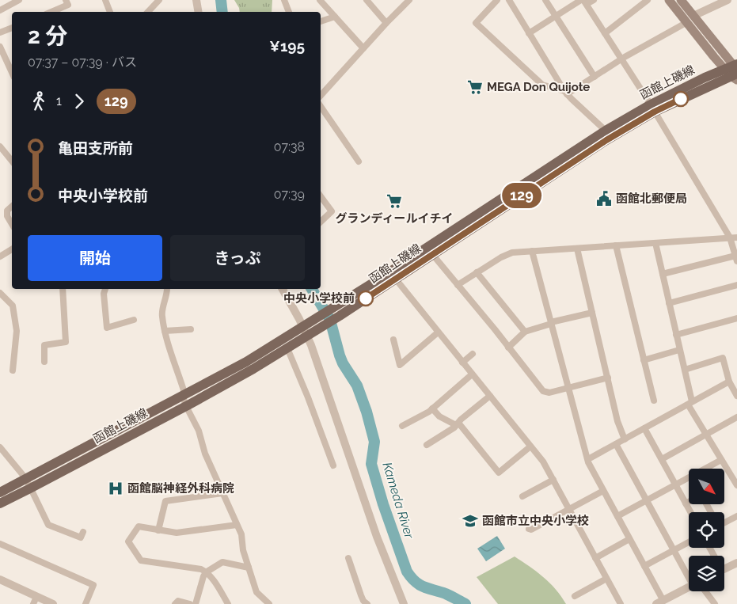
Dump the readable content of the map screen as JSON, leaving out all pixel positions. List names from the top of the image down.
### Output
{
  "streets": {
    "main road": ["函館上磯線"]
  },
  "water": ["Kameda River"],
  "places": {
    "supermarket": ["MEGA Don Quijote", "グランディールイチイ"],
    "public building": ["函館北郵便局"],
    "other": ["中央小学校前"],
    "hospital": ["函館脳神経外科病院"],
    "school or university": ["函館市立中央小学校"]
  },
  "lines": ["bus line 129"],
  "north": "bottom right",
  "page": {
    "on_map": "129",
    "heading": ["2 分", "07:37 – 07:39 · バス", "¥195"],
    "legs": ["1", "129"],
    "list": [
      {
        "name": "亀田支所前",
        "value": "07:38"
      },
      {
        "name": "中央小学校前",
        "value": "07:39"
      }
    ],
    "buttons": ["開始", "きっぷ"]
  }
}
